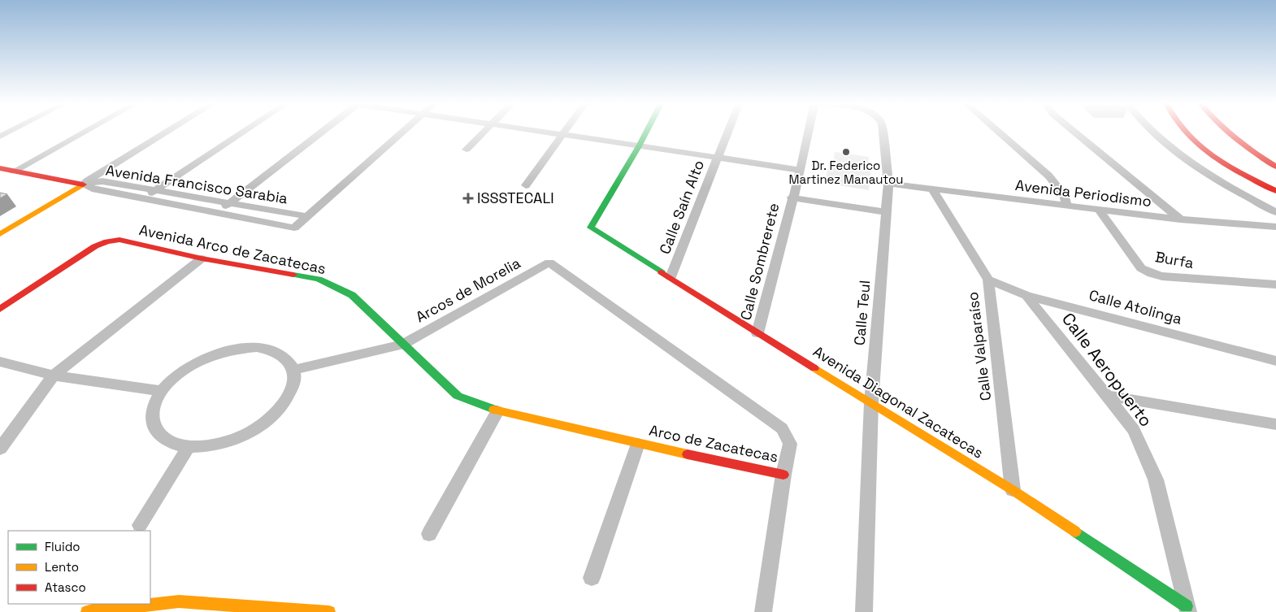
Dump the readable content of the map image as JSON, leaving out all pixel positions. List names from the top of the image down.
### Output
{
  "streets": {
    "main road": [
      "Avenida Francisco Sarabia",
      "Avenida Arco de Zacatecas",
      "Avenida Diagonal Zacatecas",
      "Arco de Zacatecas"
    ],
    "street": [
      "Avenida Periodismo",
      "Calle Saín Alto",
      "Burfa",
      "Calle Sombrerete",
      "Arcos de Morelia",
      "Calle Atolinga",
      "Calle Teul",
      "Calle Valparaíso",
      "Calle Aeropuerto"
    ]
  },
  "crossings": [
    ["Avenida Periodismo", "Burfa"],
    ["Avenida Periodismo", "Calle Teul"],
    ["Avenida Periodismo", "Calle Valparaíso"],
    ["Calle Saín Alto", "Avenida Diagonal Zacatecas"],
    ["Avenida Arco de Zacatecas", "Arcos de Morelia"],
    ["Avenida Arco de Zacatecas", "Arco de Zacatecas"],
    ["Calle Sombrerete", "Avenida Diagonal Zacatecas"],
    ["Arcos de Morelia", "Arco de Zacatecas"],
    ["Calle Atolinga", "Calle Valparaíso"],
    ["Calle Atolinga", "Calle Aeropuerto"],
    ["Calle Teul", "Avenida Diagonal Zacatecas"],
    ["Calle Valparaíso", "Avenida Diagonal Zacatecas"],
    ["Calle Aeropuerto", "Avenida Diagonal Zacatecas"]
  ],
  "places": {
    "other": ["Dr. Federico Martinez Manautou"],
    "health": ["ISSSTECALI"]
  },
  "legend": ["Fluido", "Lento", "Atasco"]
}
